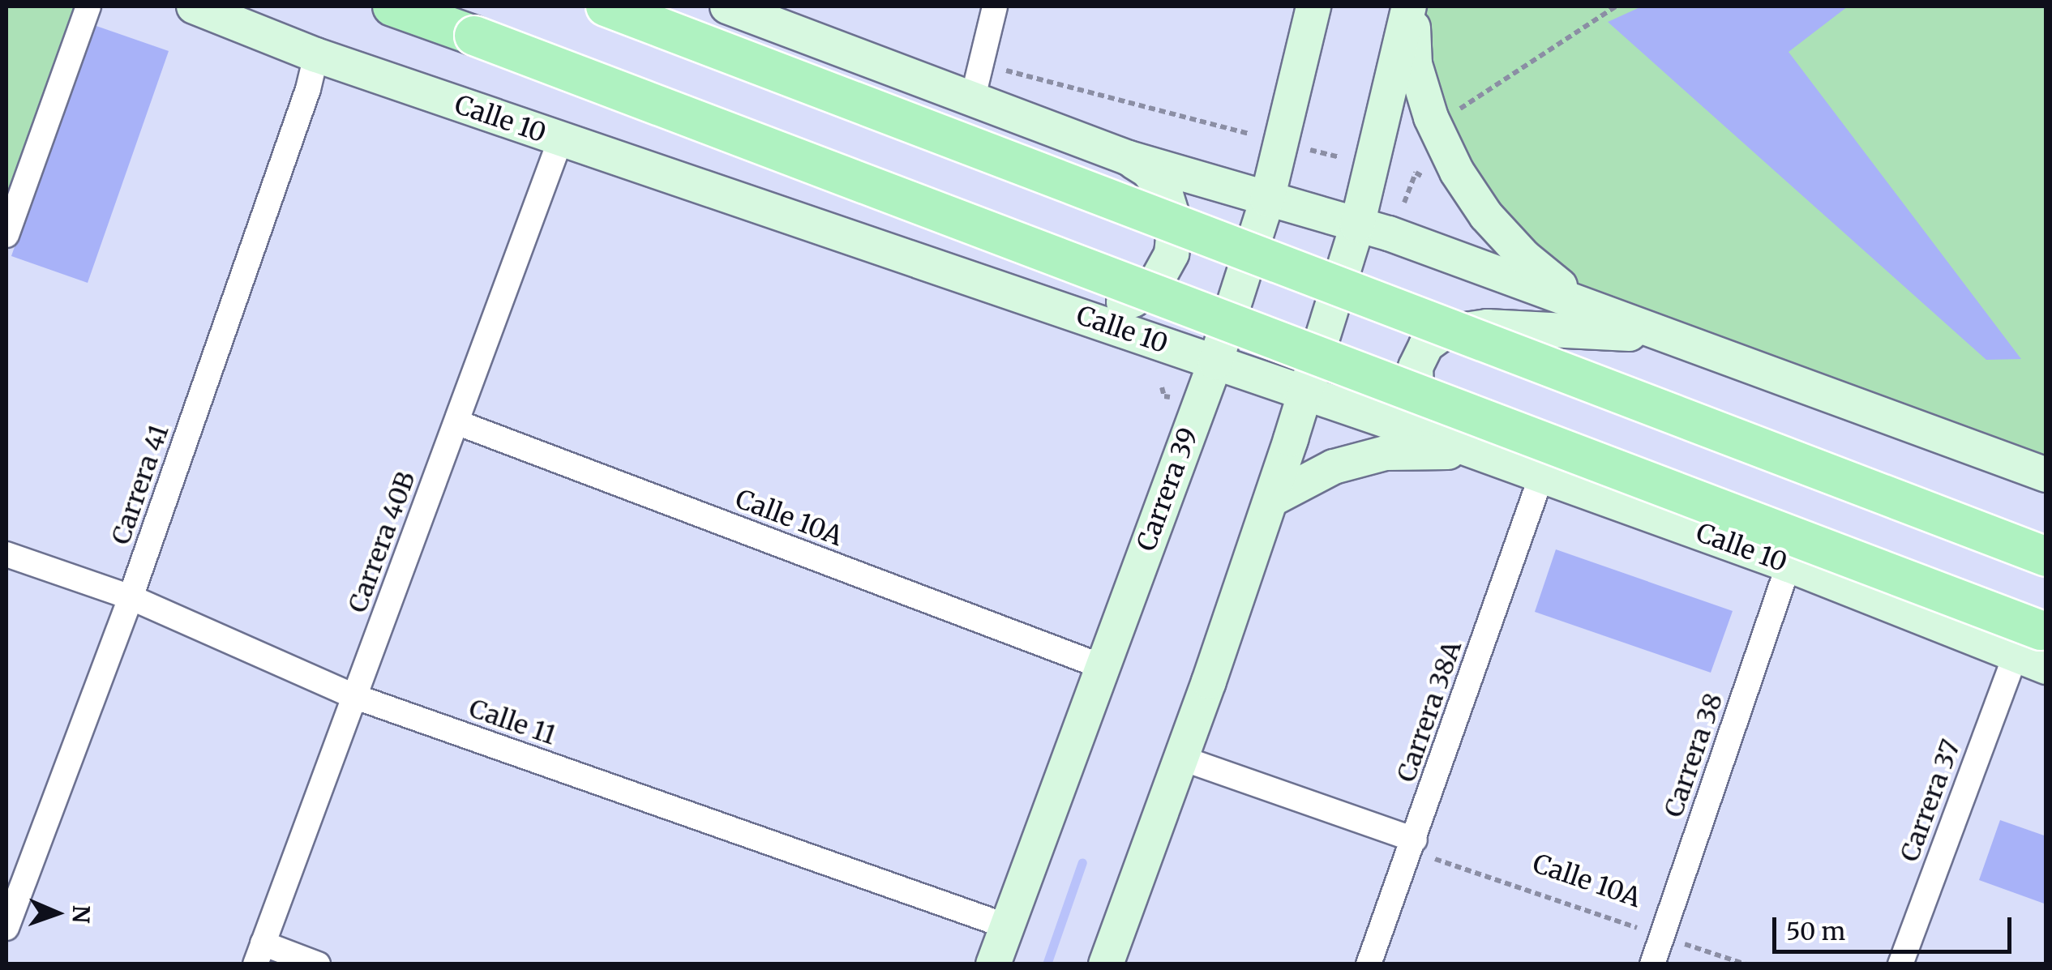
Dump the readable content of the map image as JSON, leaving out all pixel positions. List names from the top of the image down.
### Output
{
  "streets": {
    "main road": ["Calle 10"],
    "street": [
      "Carrera 41",
      "Carrera 39",
      "Calle 10A",
      "Carrera 40B",
      "Carrera 38A",
      "Calle 11",
      "Carrera 38",
      "Carrera 37"
    ]
  },
  "crossings": [
    ["Calle 10", "Carrera 41"],
    ["Calle 10", "Carrera 39"],
    ["Calle 10", "Carrera 40B"],
    ["Calle 10", "Carrera 38A"],
    ["Calle 10", "Carrera 38"],
    ["Calle 10", "Carrera 37"],
    ["Carrera 41", "Calle 11"],
    ["Carrera 39", "Calle 10A"],
    ["Carrera 39", "Calle 11"],
    ["Calle 10A", "Carrera 40B"],
    ["Calle 10A", "Carrera 38A"],
    ["Calle 10A", "Carrera 38"],
    ["Carrera 40B", "Calle 11"]
  ],
  "scale_bar": "50 m",
  "north": "right"
}
